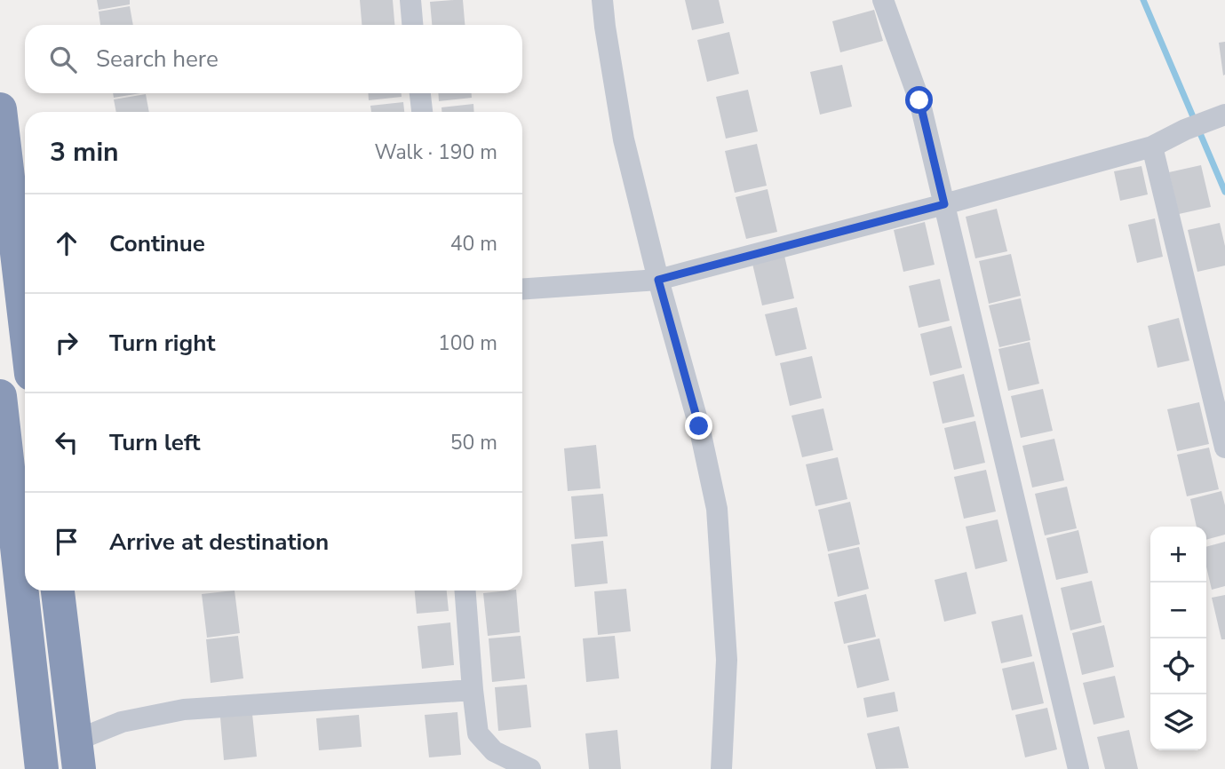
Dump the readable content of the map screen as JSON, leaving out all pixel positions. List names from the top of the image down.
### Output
{
  "page": {
    "search": "Search here",
    "heading": ["3 min", "Walk · 190 m"],
    "list": [
      ["Continue", "40 m"],
      ["Turn right", "100 m"],
      ["Turn left", "50 m"],
      "Arrive at destination"
    ],
    "map_buttons": ["+", "−"]
  }
}
